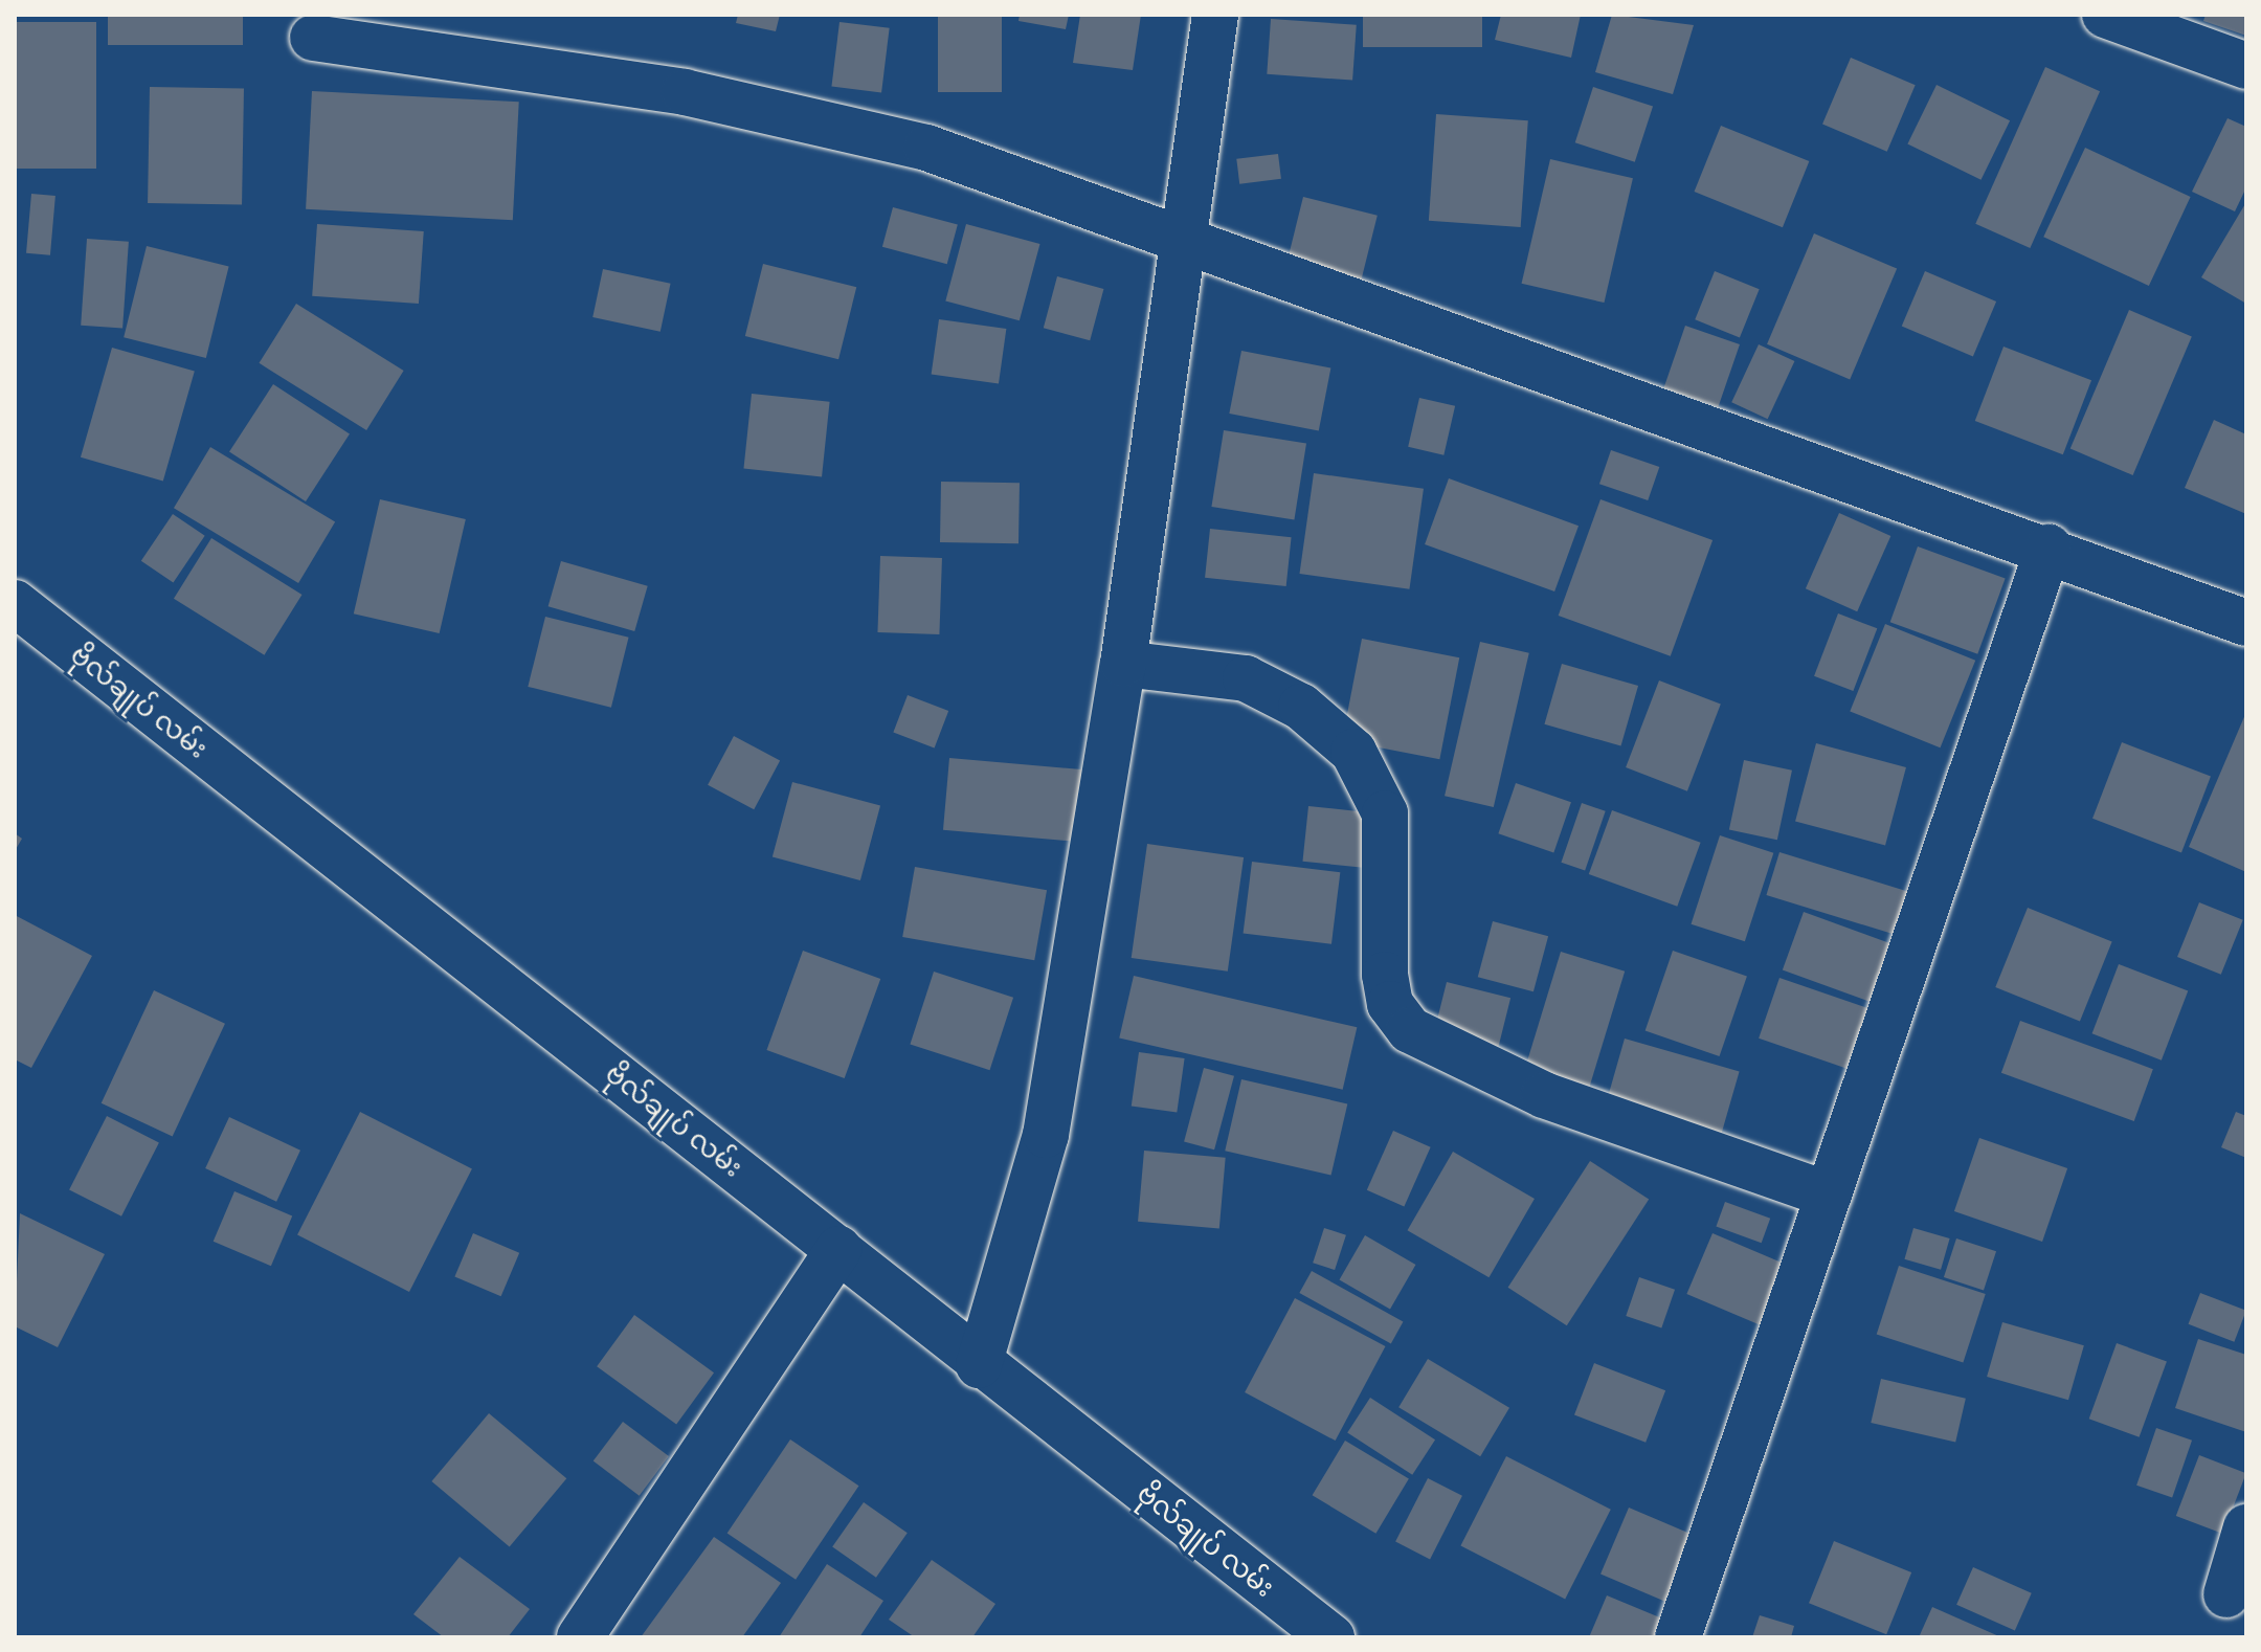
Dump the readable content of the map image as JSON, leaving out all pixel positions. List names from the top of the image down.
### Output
{
  "streets": {
    "street": ["ဗိုလ်ချုပ် လမ်း"]
  }
}
